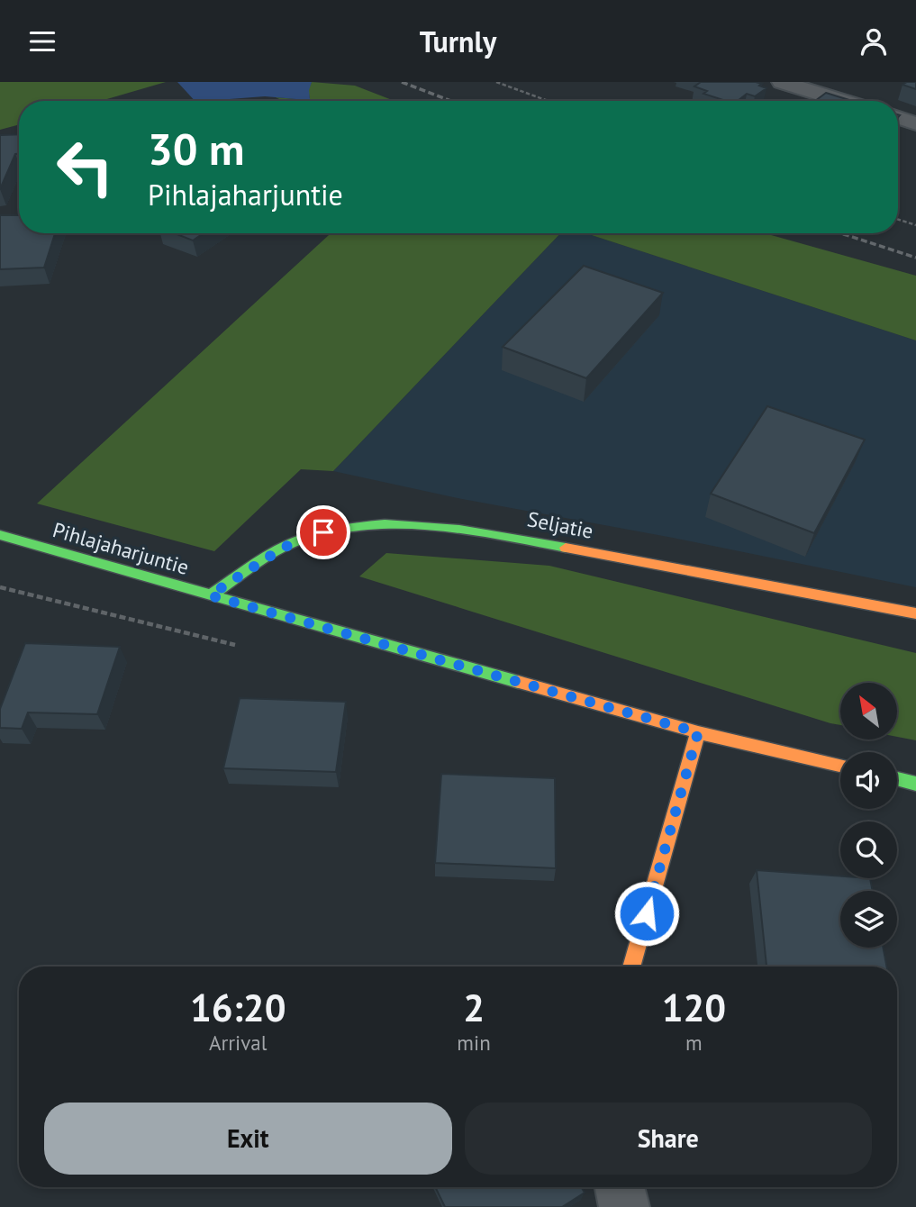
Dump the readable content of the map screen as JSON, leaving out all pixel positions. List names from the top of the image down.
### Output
{
  "streets": {
    "street": ["Seljatie", "Pihlajaharjuntie"]
  },
  "crossings": [
    ["Seljatie", "Pihlajaharjuntie"]
  ],
  "north": "top left",
  "page": {
    "header": "Turnly",
    "turn": ["30 m", "Pihlajaharjuntie"],
    "eta": [
      "16:20",
      "Arrival",
      "2",
      "min",
      "120",
      "m"
    ],
    "buttons": ["Exit", "Share"]
  }
}
